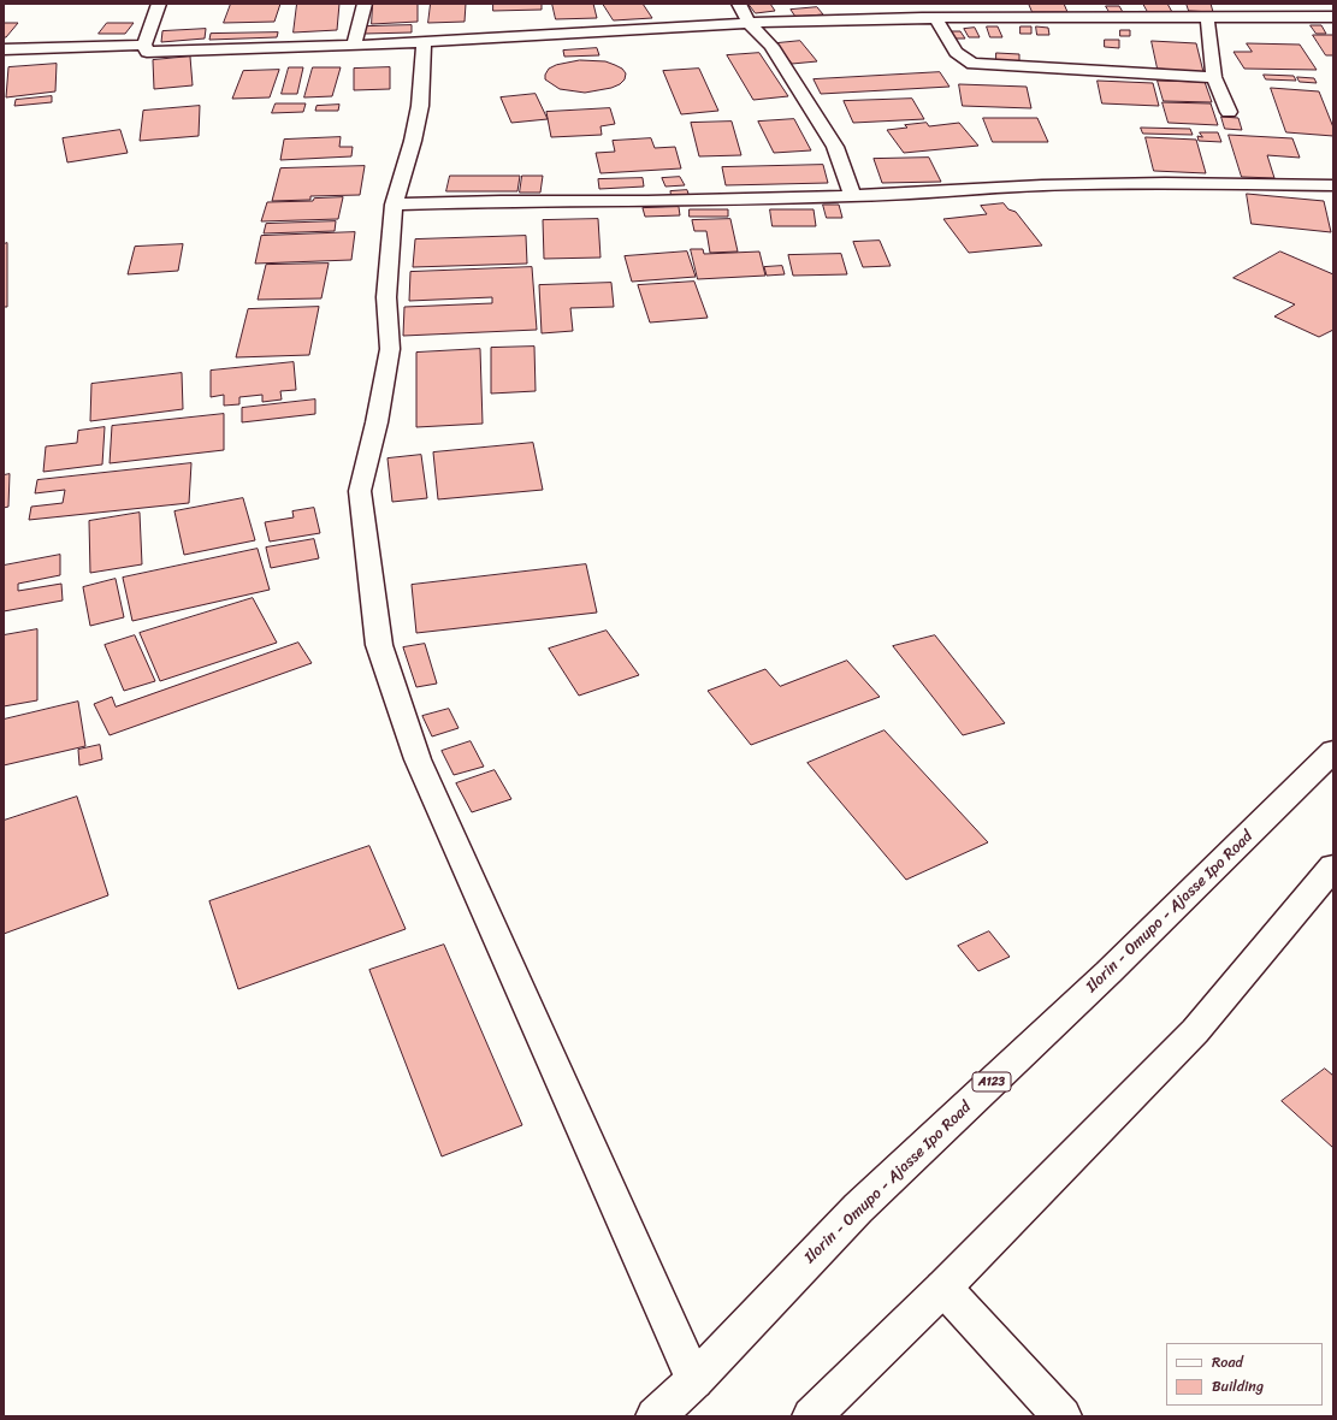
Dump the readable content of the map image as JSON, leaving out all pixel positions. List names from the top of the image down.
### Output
{
  "streets": {
    "main road": ["Ilorin - Omupo - Ajasse Ipo Road", "A123"]
  },
  "legend": ["Road", "Building"]
}
